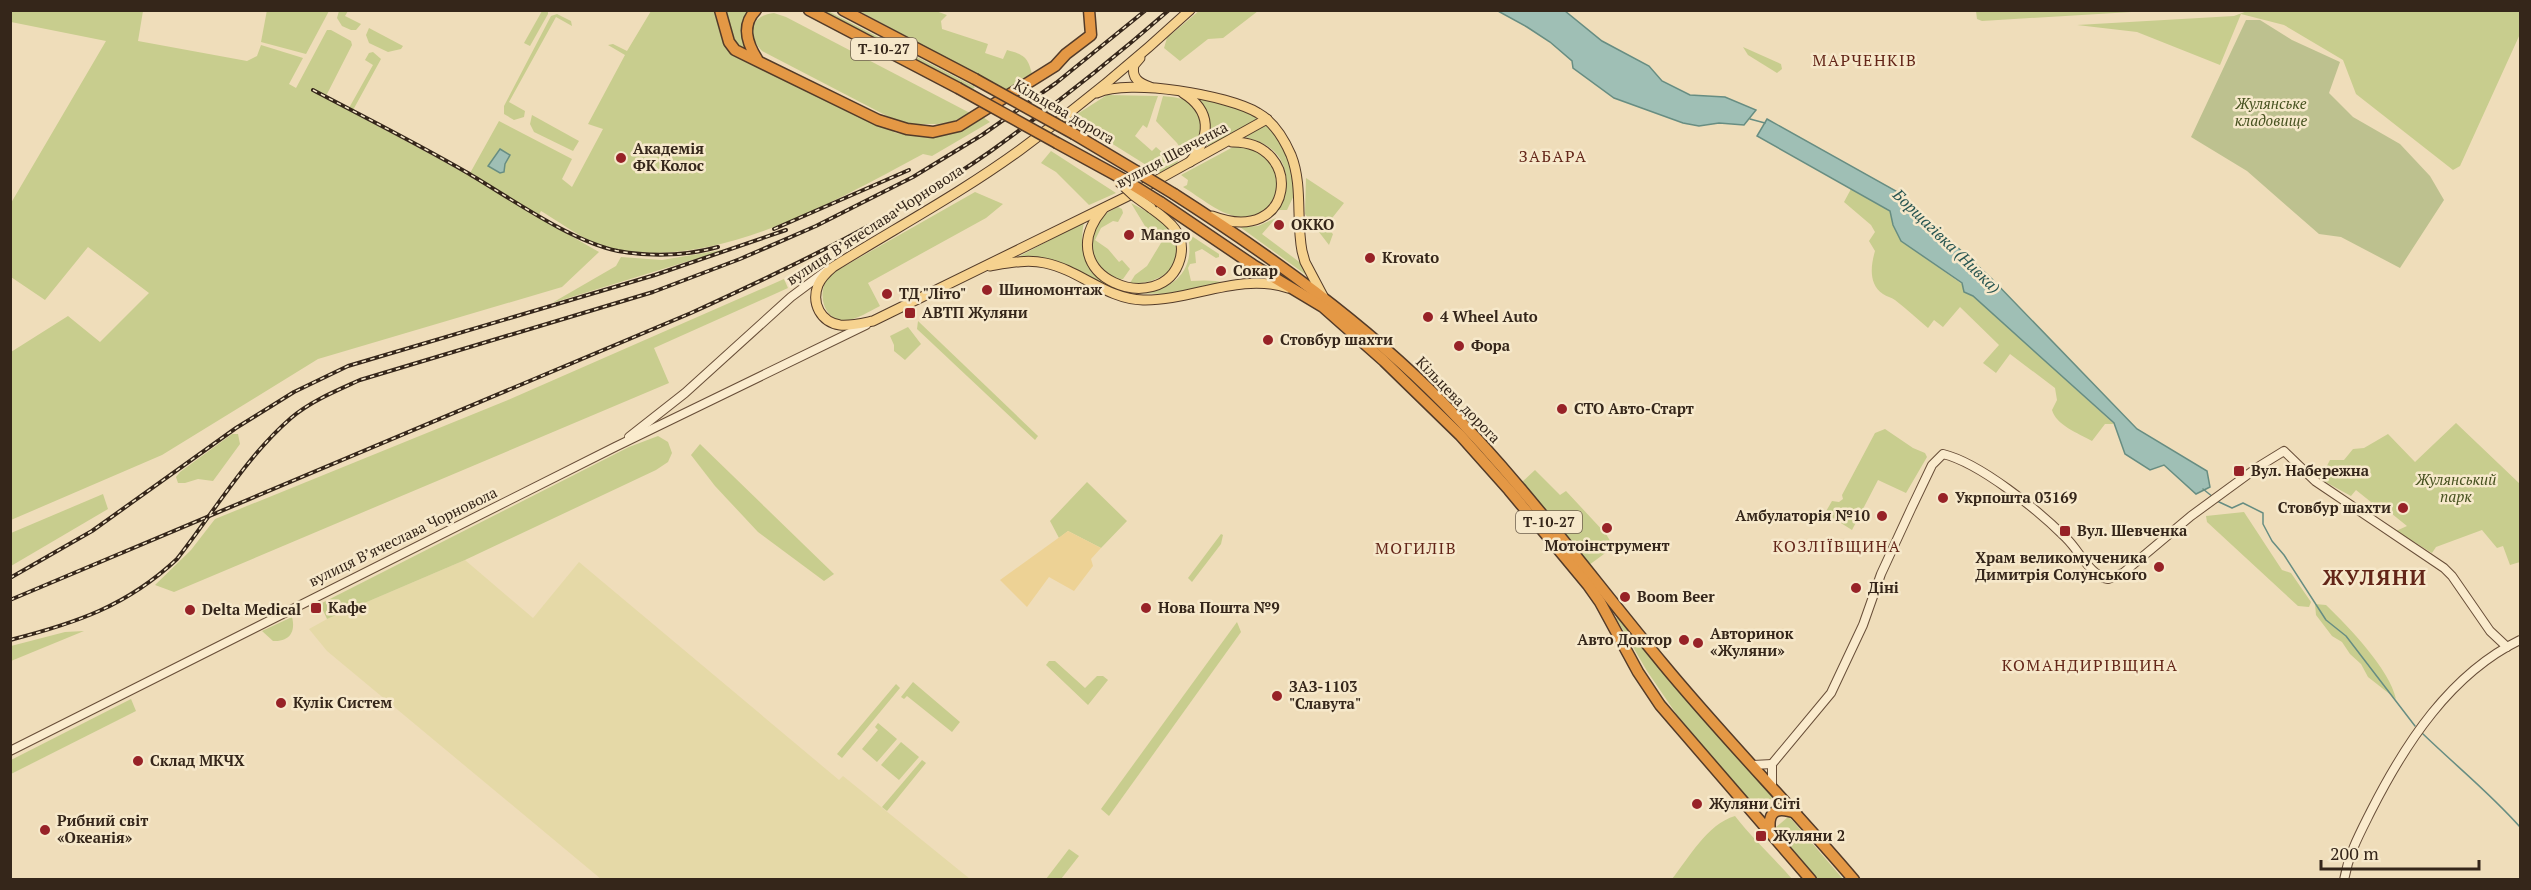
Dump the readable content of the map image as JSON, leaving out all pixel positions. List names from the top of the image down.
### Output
{
  "streets": {
    "highway": ["Т-10-27", "Кільцева дорога"],
    "main road": ["вулиця Шевченка", "вулиця Вʼячеслава Чорновола"]
  },
  "crossings": [
    ["Т-10-27", "Кільцева дорога"],
    ["вулиця Шевченка", "вулиця Вʼячеслава Чорновола"]
  ],
  "districts": [
    "МАРЧЕНКІВ",
    "ЗАБАРА",
    "КОЗЛІЇВЩИНА",
    "МОГИЛІВ",
    "ЖУЛЯНИ",
    "КОМАНДИРІВЩИНА"
  ],
  "water": ["Борщагівка (Нивка)"],
  "parks": ["Жулянське кладовище", "Жулянський парк"],
  "places": {
    "other": [
      "Академія ФК Колос",
      "ОККО",
      "Mango",
      "Krovato",
      "Сокар",
      "Шиномонтаж",
      "ТД \"Літо\"",
      "4 Wheel Auto",
      "Стовбур шахти",
      "Фора",
      "СТО Авто-Старт",
      "Укрпошта 03169",
      "Cтовбур шахти",
      "Амбулаторія №10",
      "Мотоінструмент",
      "Храм великомученика Димитрія Солунського",
      "Діні",
      "Boom Beer",
      "Нова Пошта №9",
      "Delta Medical",
      "Авто Доктор",
      "Авторинок «Жуляни»",
      "ЗАЗ-1103 \"Славута\"",
      "Кулік Систем",
      "Склад МКЧХ",
      "Жуляни Сіті",
      "Рибний світ «Океанія»"
    ],
    "transit": [
      "АВТП Жуляни",
      "Вул. Набережна",
      "Вул. Шевченка",
      "Кафе",
      "Жуляни 2"
    ]
  },
  "scale_bar": "200 m"
}
